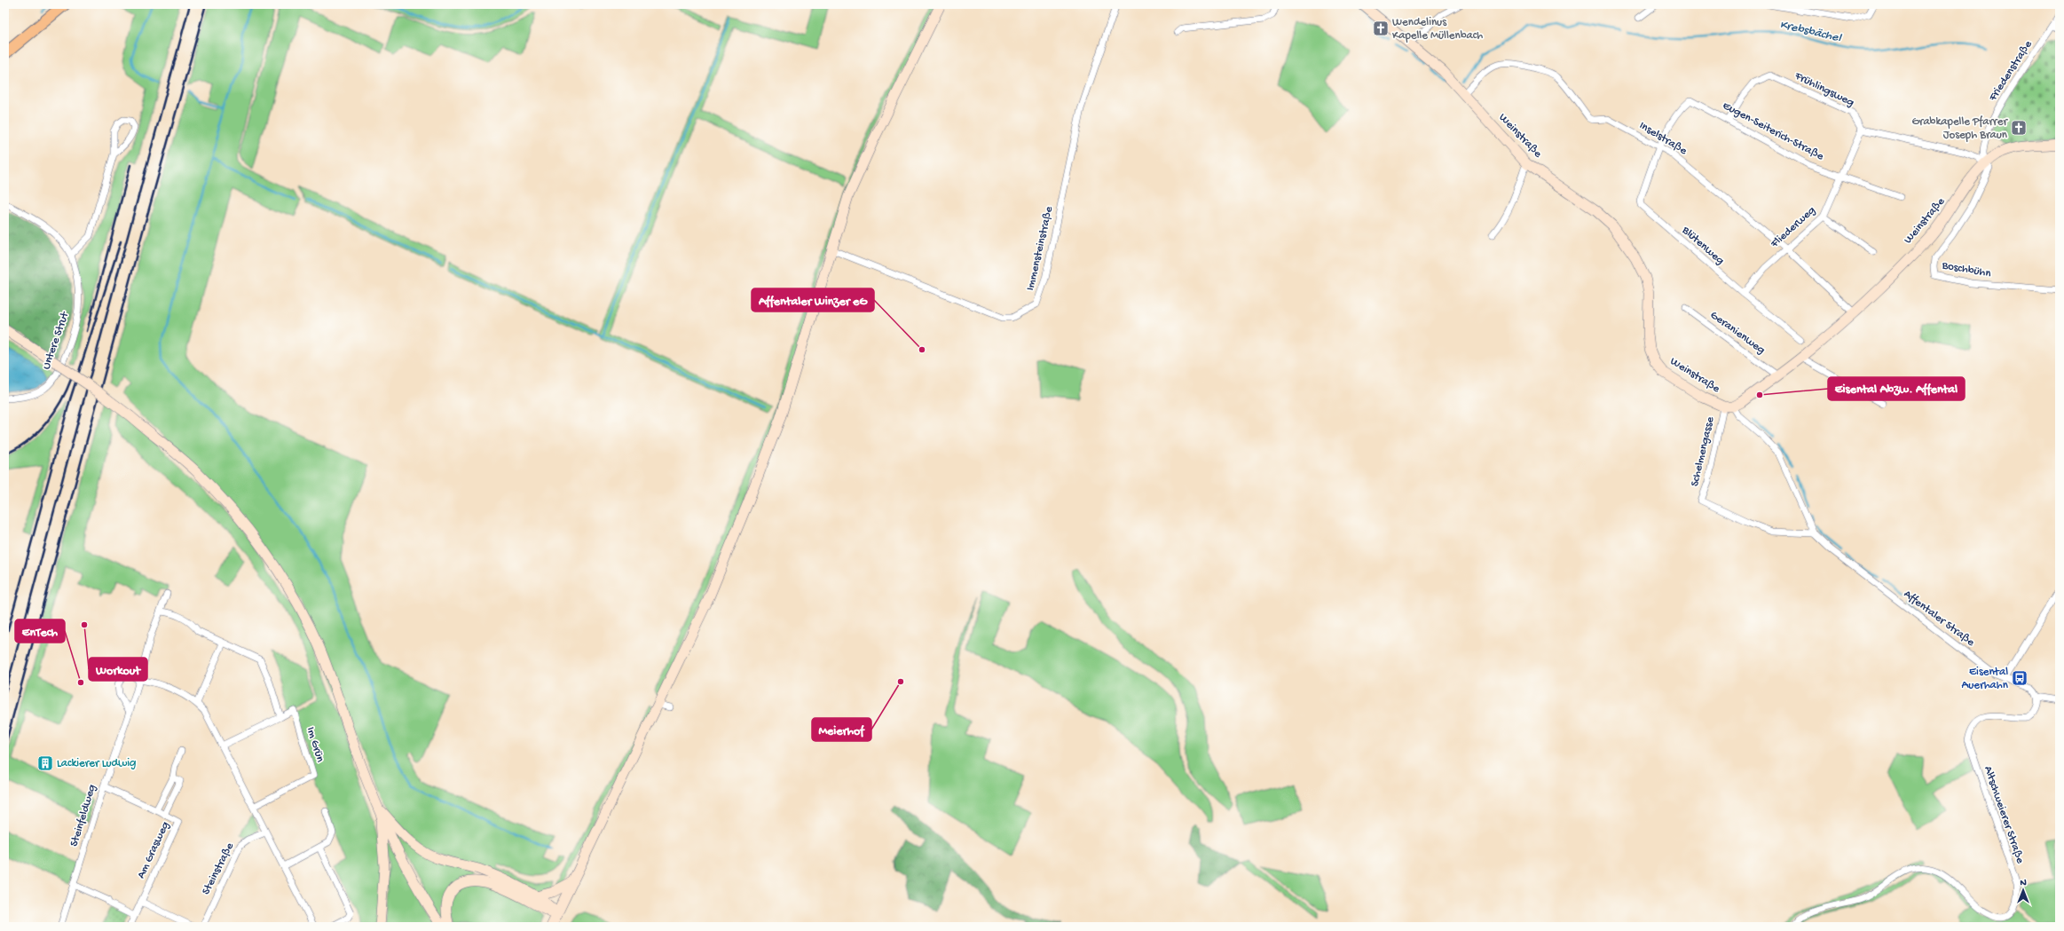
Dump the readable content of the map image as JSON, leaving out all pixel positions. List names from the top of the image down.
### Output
{
  "streets": {
    "main road": ["Weinstraße"],
    "street": [
      "Friedenstraße",
      "Frühlingsweg",
      "Eugen-Seiterich-Straße",
      "Inselstraße",
      "Fliederweg",
      "Blütenweg",
      "Immensteinstraße",
      "Boschbühn",
      "Geranienweg",
      "Untere Strut",
      "Schelmengasse",
      "Affentaler Straße",
      "Im Grün",
      "Altschweierer Straße",
      "Steinfeldweg",
      "Am Grasweg",
      "Steinstraße"
    ]
  },
  "crossings": [
    ["Friedenstraße", "Weinstraße"],
    ["Friedenstraße", "Boschbühn"],
    ["Frühlingsweg", "Eugen-Seiterich-Straße"],
    ["Frühlingsweg", "Fliederweg"],
    ["Eugen-Seiterich-Straße", "Inselstraße"],
    ["Eugen-Seiterich-Straße", "Fliederweg"],
    ["Eugen-Seiterich-Straße", "Blütenweg"],
    ["Weinstraße", "Inselstraße"],
    ["Weinstraße", "Boschbühn"],
    ["Weinstraße", "Geranienweg"],
    ["Weinstraße", "Schelmengasse"],
    ["Weinstraße", "Affentaler Straße"],
    ["Inselstraße", "Fliederweg"],
    ["Inselstraße", "Blütenweg"],
    ["Fliederweg", "Blütenweg"],
    ["Schelmengasse", "Affentaler Straße"],
    ["Affentaler Straße", "Altschweierer Straße"],
    ["Steinfeldweg", "Am Grasweg"]
  ],
  "water": ["Krebsbächel"],
  "places": {
    "church": ["Wendelinus Kapelle Müllenbach", "Grabkapelle Pfarrer Joseph Braun"],
    "other": [
      "Affentaler Winzer eG",
      "Eisental Abzw. Affental",
      "Workout",
      "Meierhof",
      "EnTech"
    ],
    "bus stop": ["Eisental Auerhahn"],
    "building": ["Lackierer Ludwig"]
  },
  "north": "top"
}
